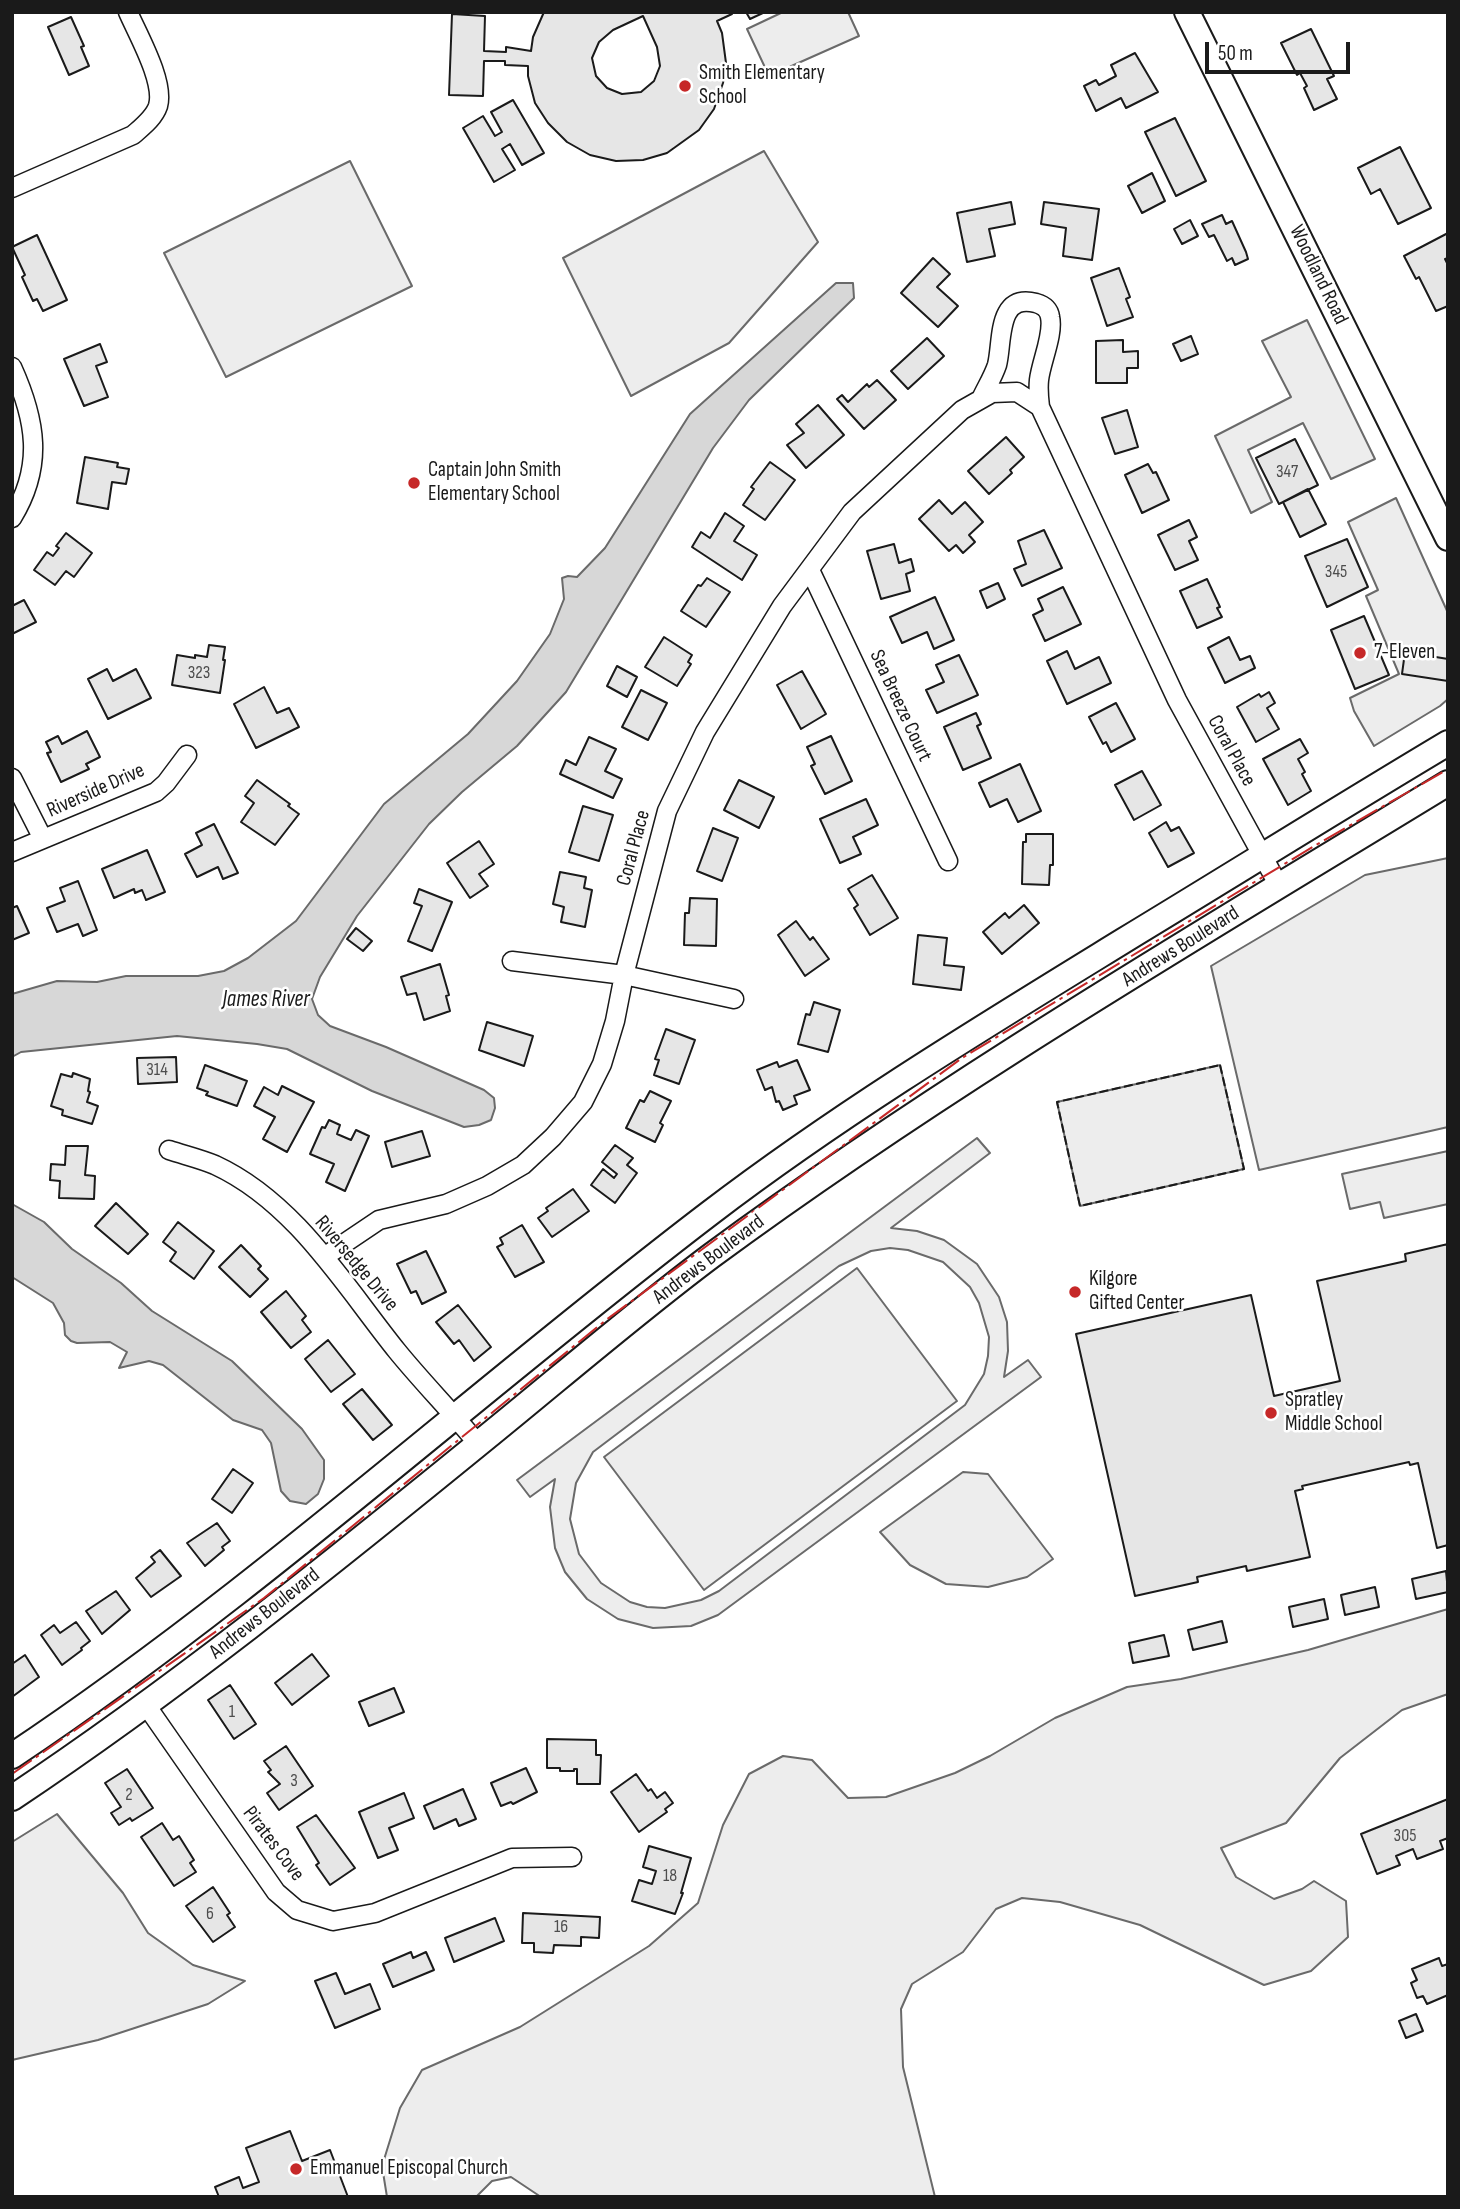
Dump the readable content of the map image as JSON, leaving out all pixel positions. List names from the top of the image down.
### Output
{
  "streets": {
    "street": [
      "Woodland Road",
      "Sea Breeze Court",
      "Coral Place",
      "Riverside Drive",
      "Andrews Boulevard",
      "Riversedge Drive",
      "Pirates Cove"
    ]
  },
  "crossings": [
    ["Sea Breeze Court", "Coral Place"],
    ["Coral Place", "Andrews Boulevard"],
    ["Coral Place", "Riversedge Drive"],
    ["Andrews Boulevard", "Riversedge Drive"],
    ["Andrews Boulevard", "Pirates Cove"]
  ],
  "water": ["James River"],
  "places": [
    "Smith Elementary School",
    "Captain John Smith Elementary School",
    "7-Eleven",
    "Kilgore Gifted Center",
    "Spratley Middle School",
    "Emmanuel Episcopal Church"
  ],
  "house_numbers": [
    "347",
    "345",
    "323",
    "314",
    "1",
    "3",
    "2",
    "305",
    "18",
    "6",
    "16"
  ],
  "scale_bar": "50 m"
}
